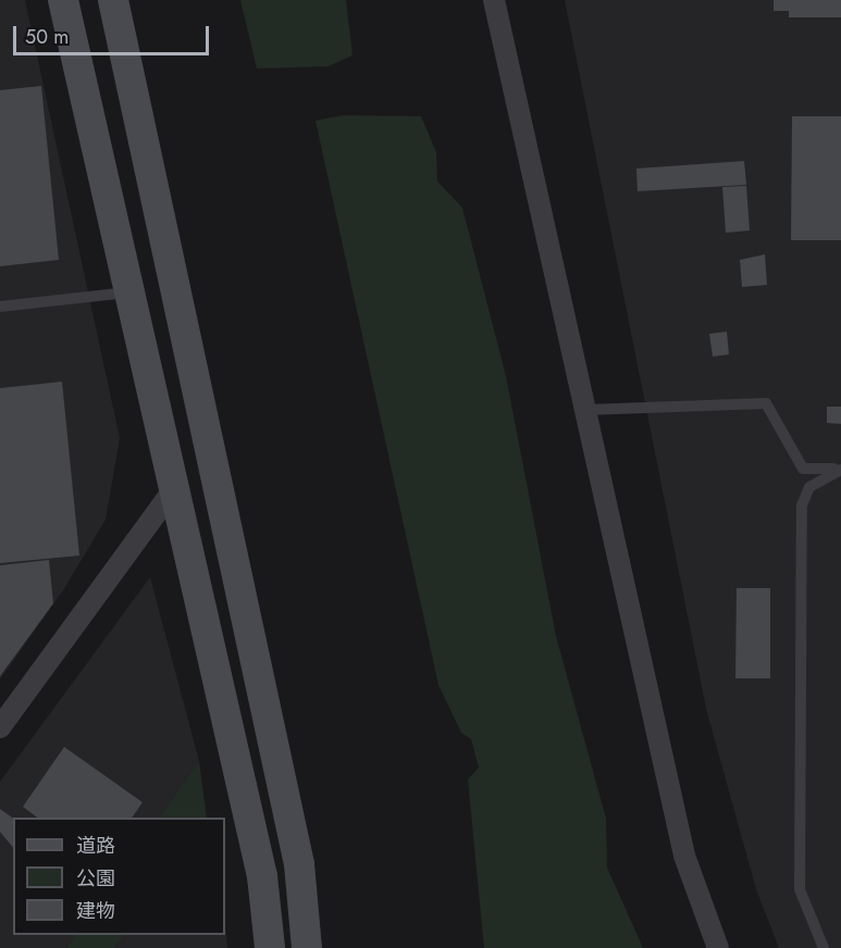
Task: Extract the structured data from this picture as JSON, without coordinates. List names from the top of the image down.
{
  "legend": ["道路", "公園", "建物"],
  "scale_bar": "50 m"
}
